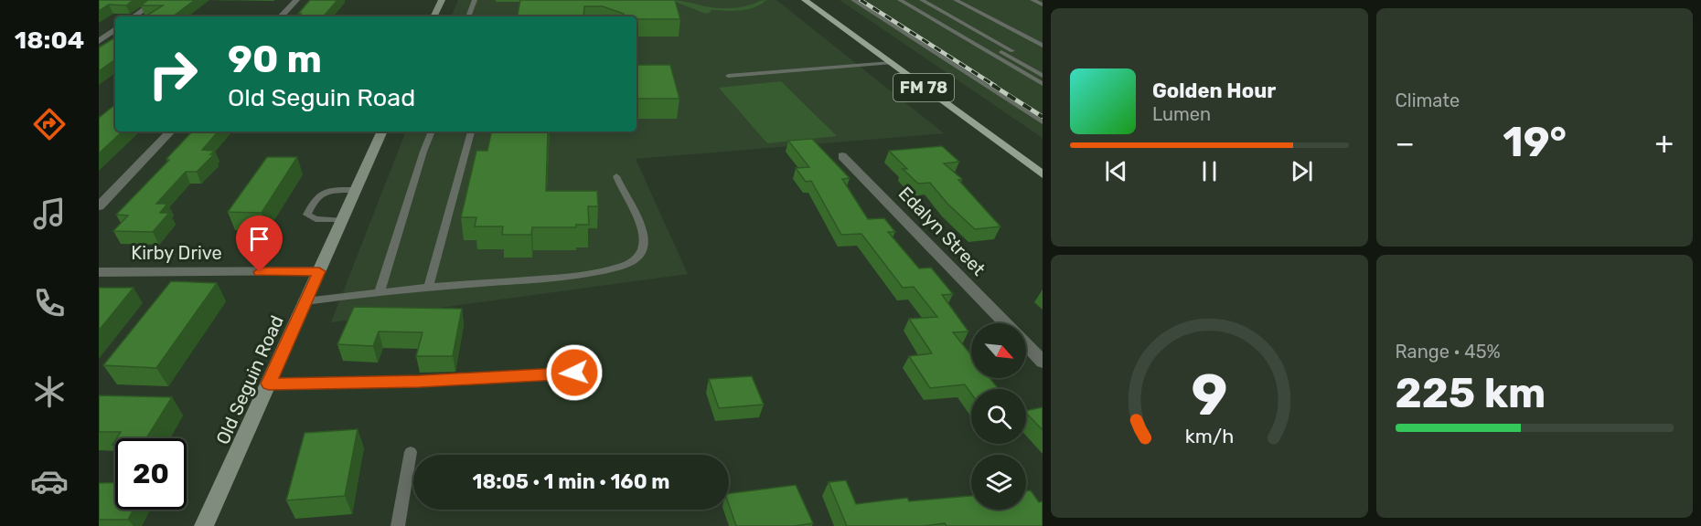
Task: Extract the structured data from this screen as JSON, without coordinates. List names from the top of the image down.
{
  "streets": {
    "main road": ["FM 78"],
    "street": ["Edalyn Street", "Kirby Drive", "Old Seguin Road"]
  },
  "crossings": [
    ["Kirby Drive", "Old Seguin Road"]
  ],
  "north": "bottom right",
  "page": {
    "tabs": "18:04",
    "tile": [
      "Climate",
      ["Range · 45%", "225 km"]
    ],
    "turn": ["90 m", "Old Seguin Road"],
    "song": ["Golden Hour", "Lumen"],
    "heat": ["−", "19°", "+"],
    "limit": "20",
    "trip": "18:05 · 1 min · 160 m",
    "gauge": ["9", "km/h"]
  }
}
